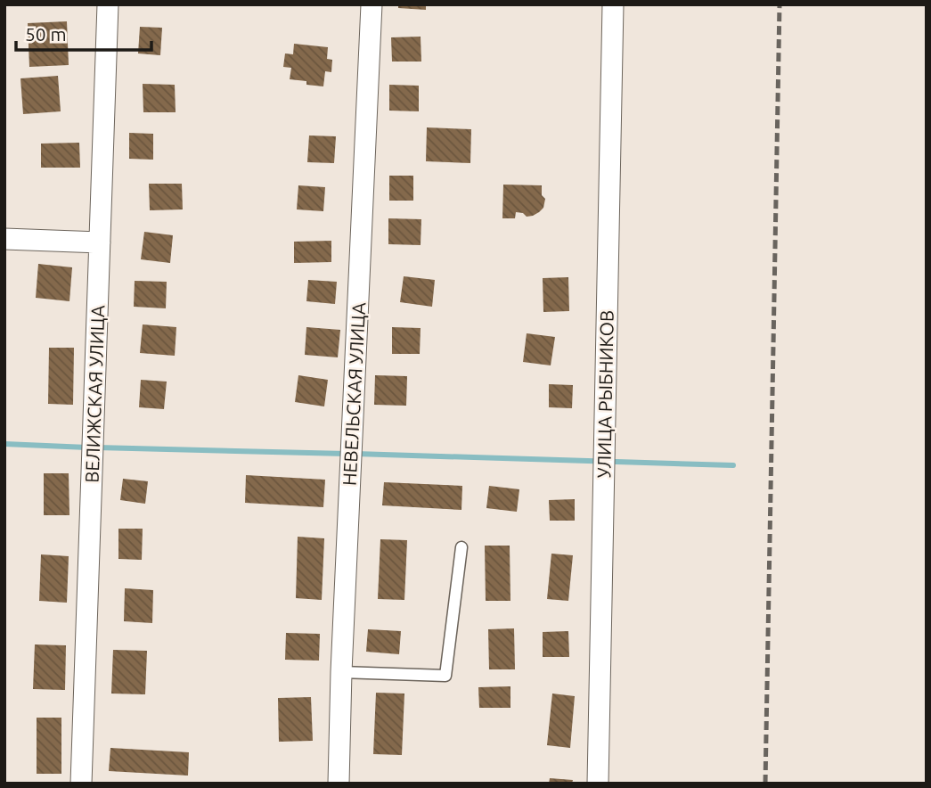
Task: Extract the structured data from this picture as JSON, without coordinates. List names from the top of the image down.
{
  "streets": {
    "street": ["ВЕЛИЖСКАЯ УЛИЦА", "НЕВЕЛЬСКАЯ УЛИЦА", "УЛИЦА РЫБНИКОВ"]
  },
  "scale_bar": "50 m"
}
